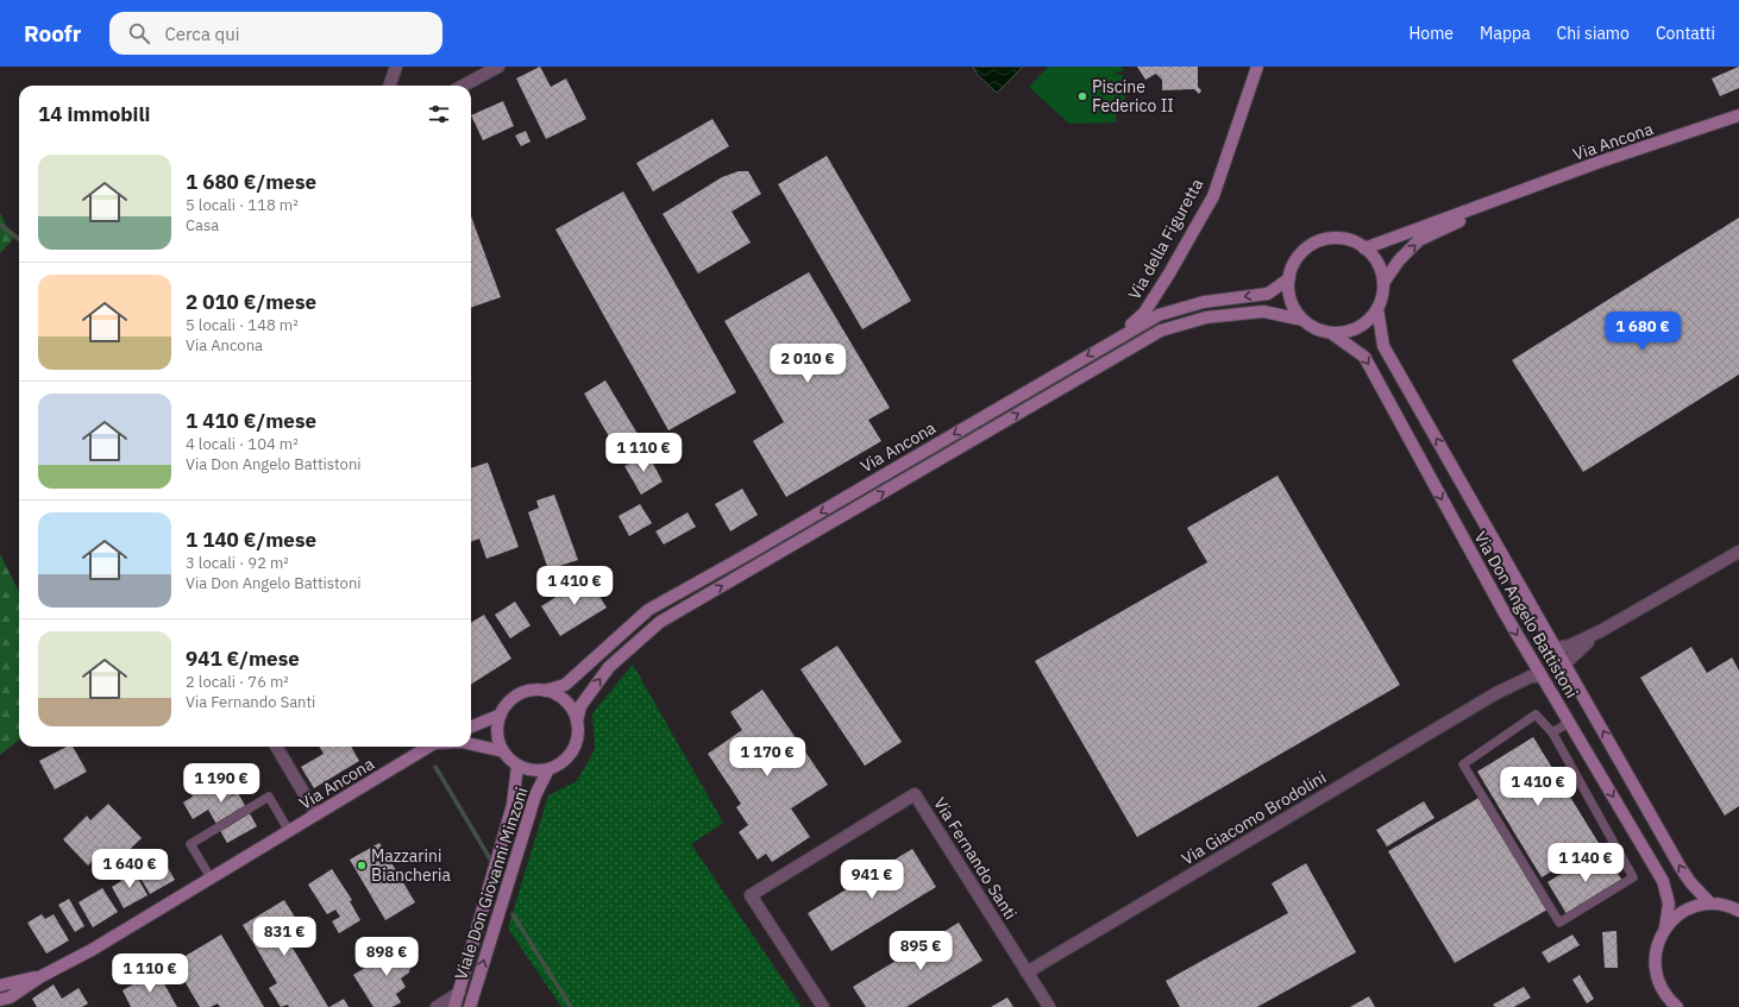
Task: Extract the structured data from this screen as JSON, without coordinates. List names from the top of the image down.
{
  "streets": {
    "main road": [
      "Via Ancona",
      "Via della Figuretta",
      "Via Don Angelo Battistoni",
      "Viale Don Giovanni Minzoni"
    ],
    "street": ["Via Giacomo Brodolini", "Via Fernando Santi"]
  },
  "crossings": [
    ["Via Ancona", "Via della Figuretta"],
    ["Via Ancona", "Via Don Angelo Battistoni"],
    ["Via Ancona", "Viale Don Giovanni Minzoni"],
    ["Via Don Angelo Battistoni", "Via Giacomo Brodolini"],
    ["Via Giacomo Brodolini", "Via Fernando Santi"]
  ],
  "places": ["Piscine Federico II", "Mazzarini Biancheria"],
  "page": {
    "header": "Roofr",
    "search": "Cerca qui",
    "nav": [
      "Home",
      "Mappa",
      "Chi siamo",
      "Contatti"
    ],
    "heading": "14 immobili",
    "list": [
      {
        "name": "1 680 €/mese",
        "note": "5 locali · 118 m² · Casa"
      },
      {
        "name": "2 010 €/mese",
        "note": "5 locali · 148 m² · Via Ancona"
      },
      {
        "name": "1 410 €/mese",
        "note": "4 locali · 104 m² · Via Don Angelo Battistoni"
      },
      {
        "name": "1 140 €/mese",
        "note": "3 locali · 92 m² · Via Don Angelo Battistoni"
      },
      {
        "name": "941 €/mese",
        "note": "2 locali · 76 m² · Via Fernando Santi"
      }
    ],
    "price": [
      "1 680 €",
      "2 010 €",
      "1 110 €",
      "1 410 €",
      "1 170 €",
      "1 190 €",
      "1 410 €",
      "1 140 €",
      "1 640 €",
      "941 €",
      "831 €",
      "895 €",
      "898 €",
      "1 110 €"
    ]
  }
}
